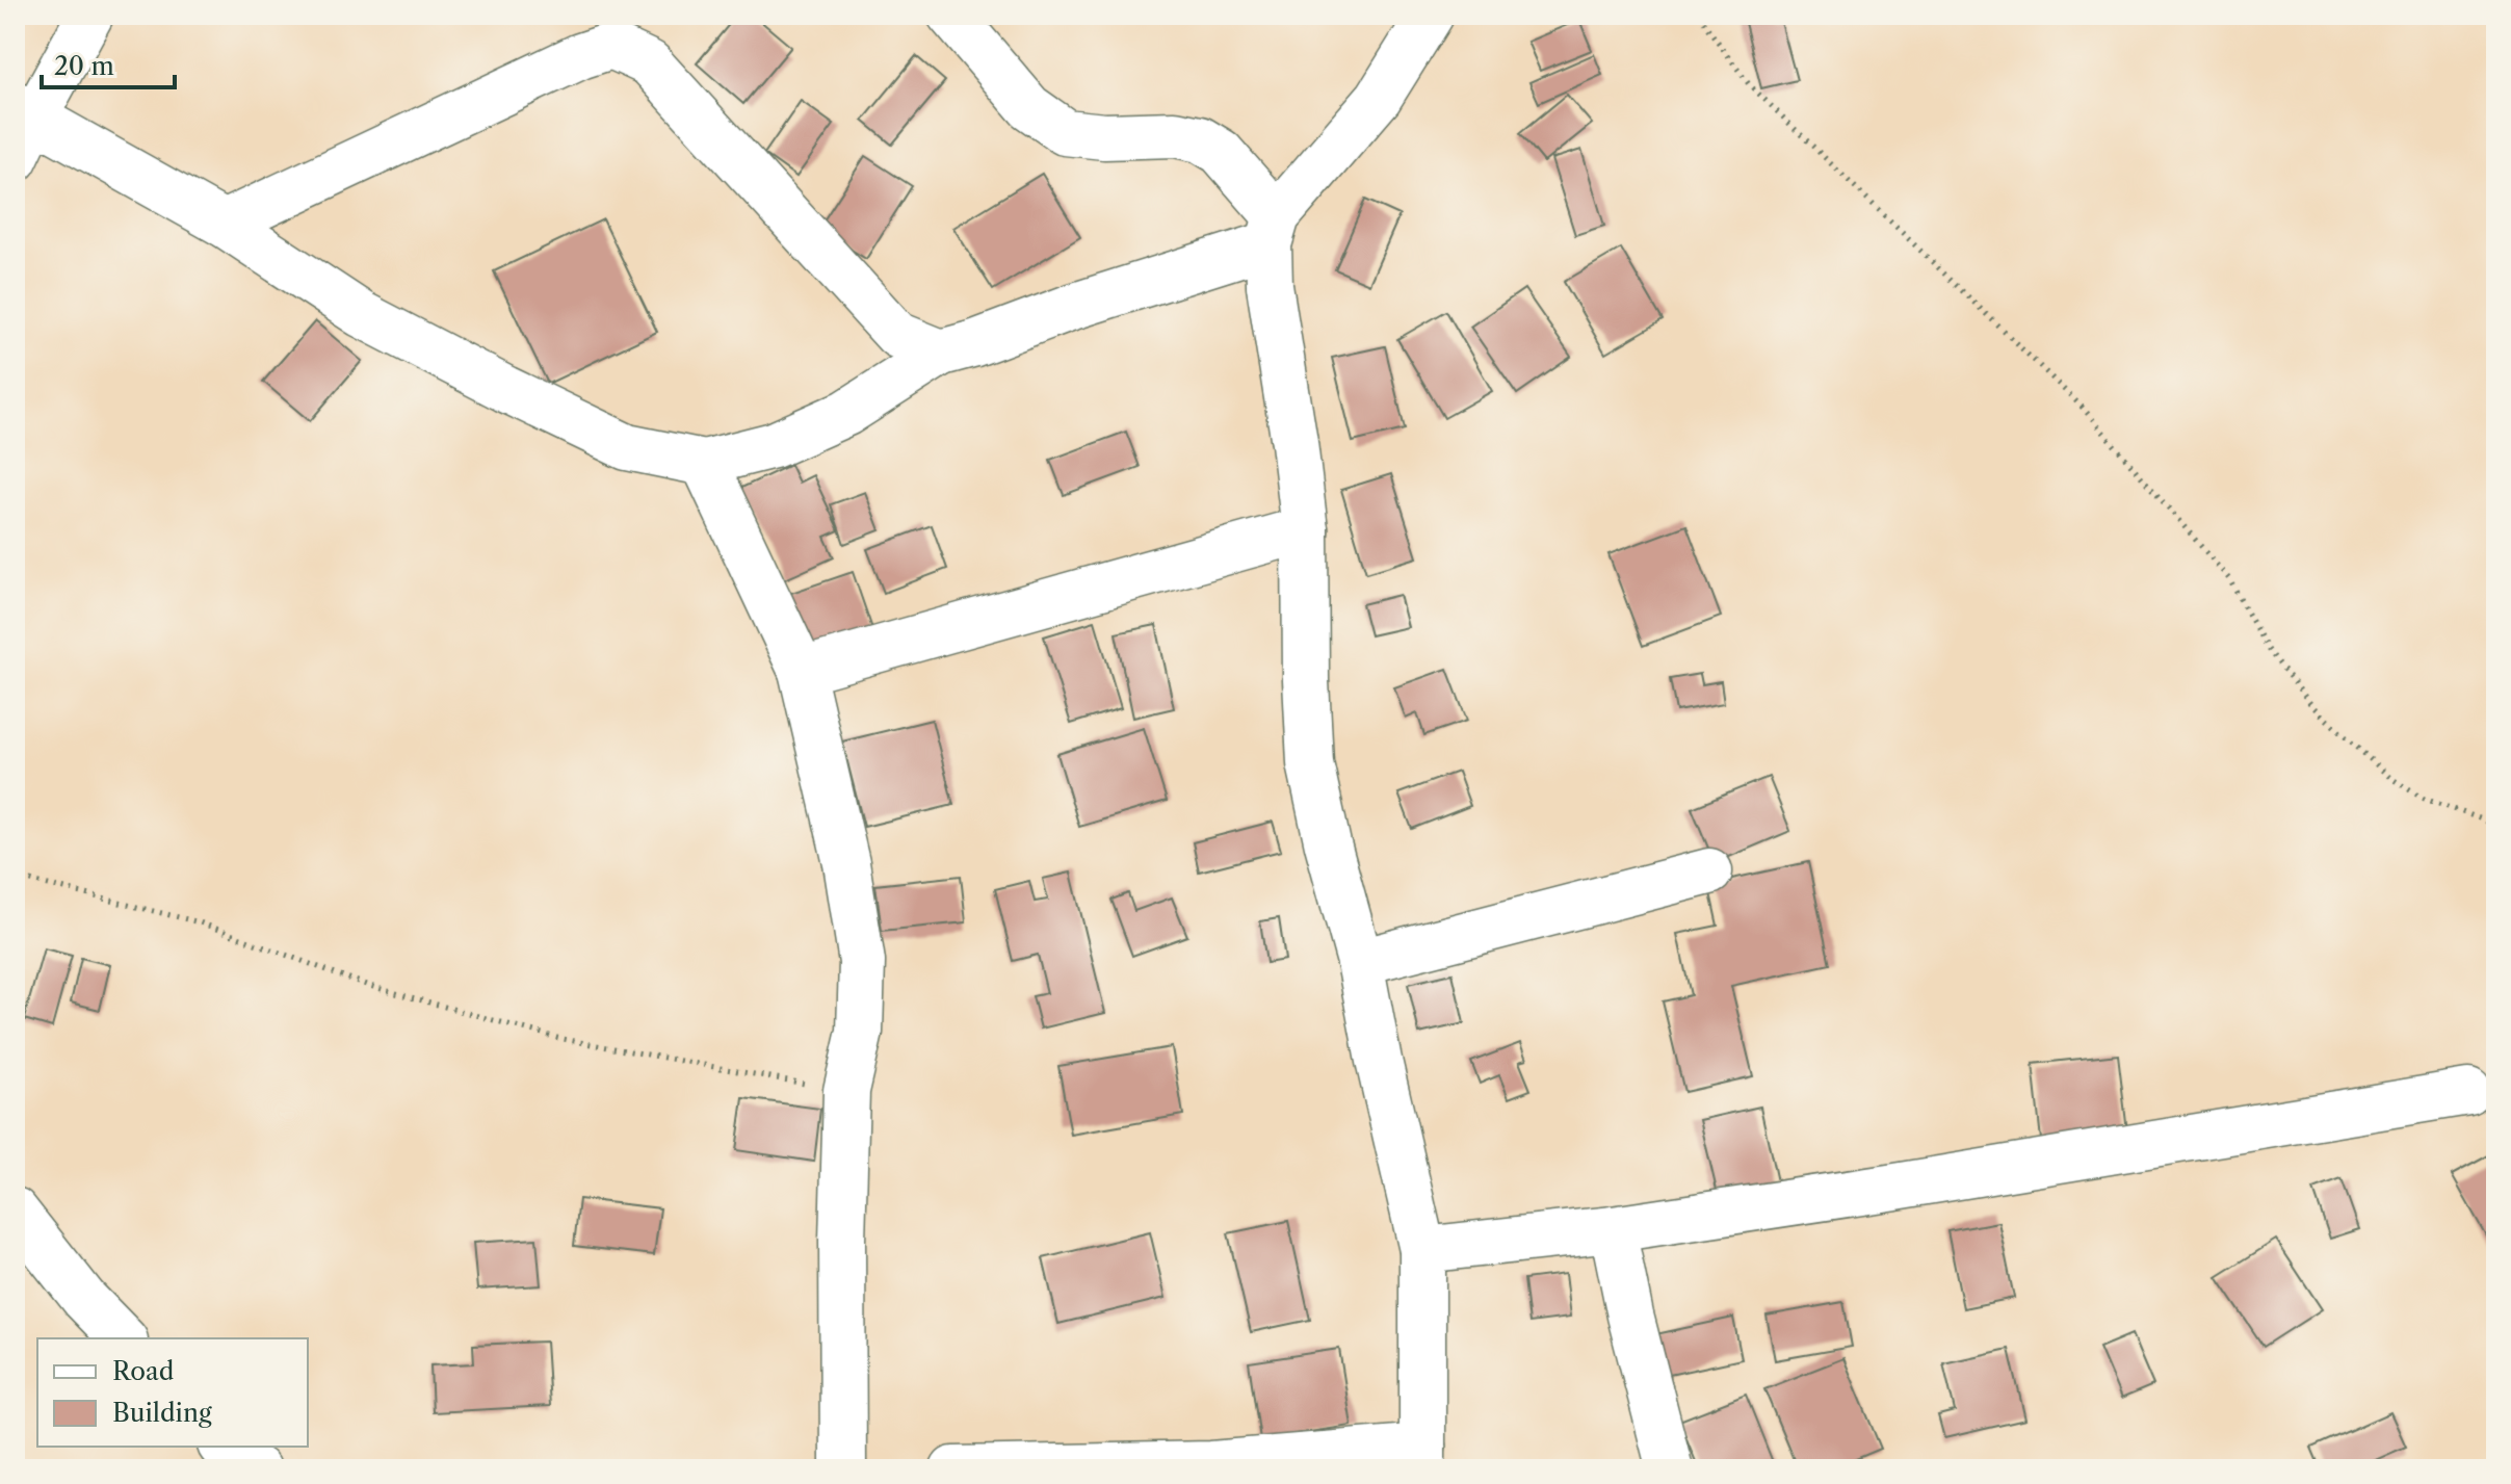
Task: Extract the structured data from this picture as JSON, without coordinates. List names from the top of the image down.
{
  "legend": ["Road", "Building"],
  "scale_bar": "20 m"
}
